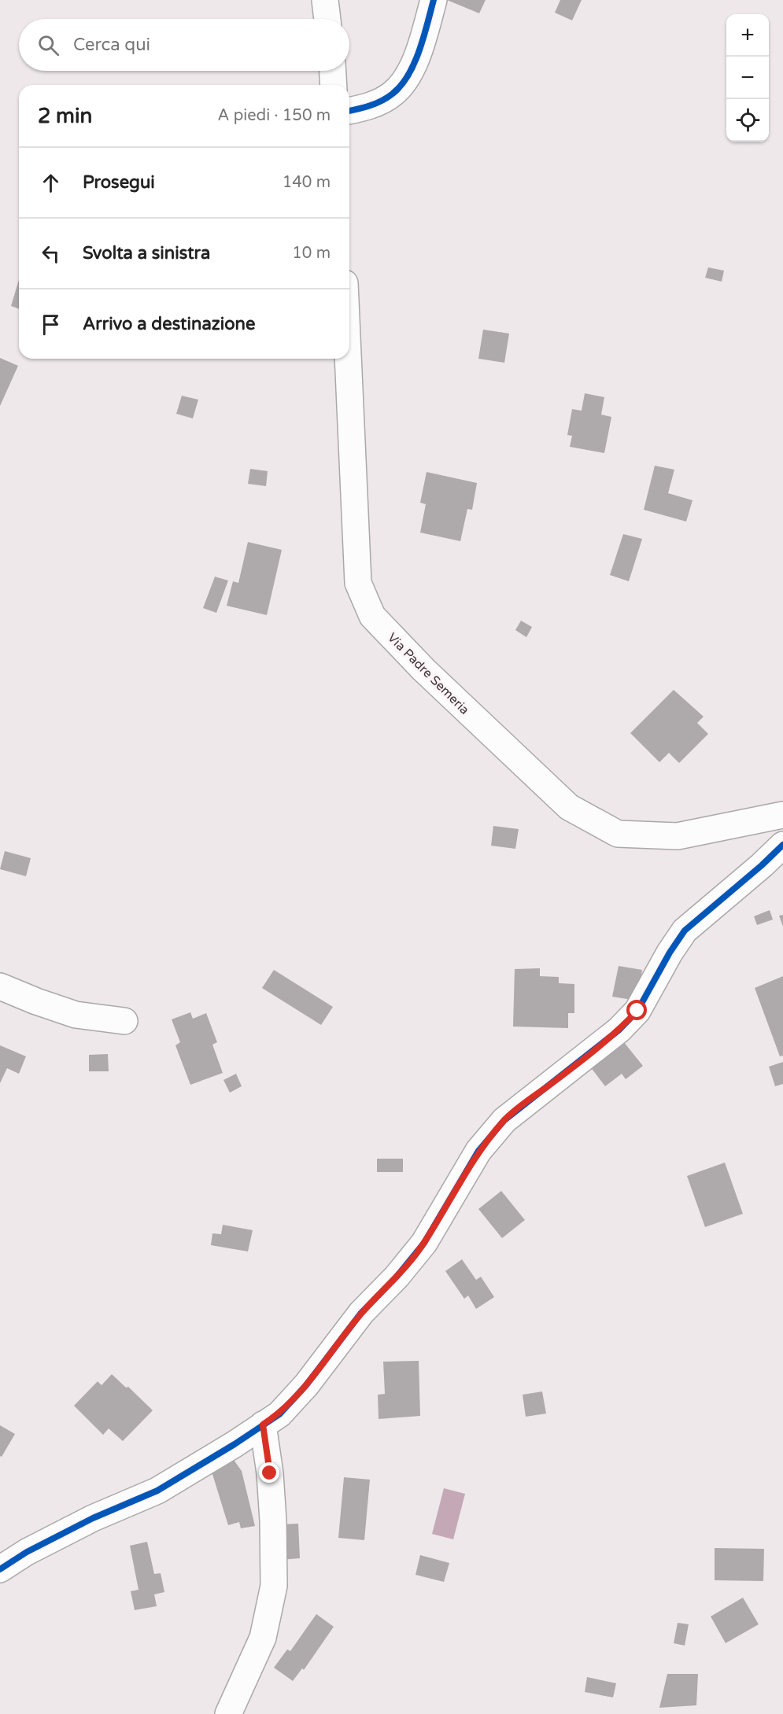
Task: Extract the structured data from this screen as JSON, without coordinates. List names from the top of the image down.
{
  "streets": {
    "street": ["Via Padre Semeria"]
  },
  "page": {
    "map_buttons": ["+", "−"],
    "search": "Cerca qui",
    "heading": ["2 min", "A piedi · 150 m"],
    "list": [
      ["Prosegui", "140 m"],
      ["Svolta a sinistra", "10 m"],
      "Arrivo a destinazione"
    ]
  }
}
